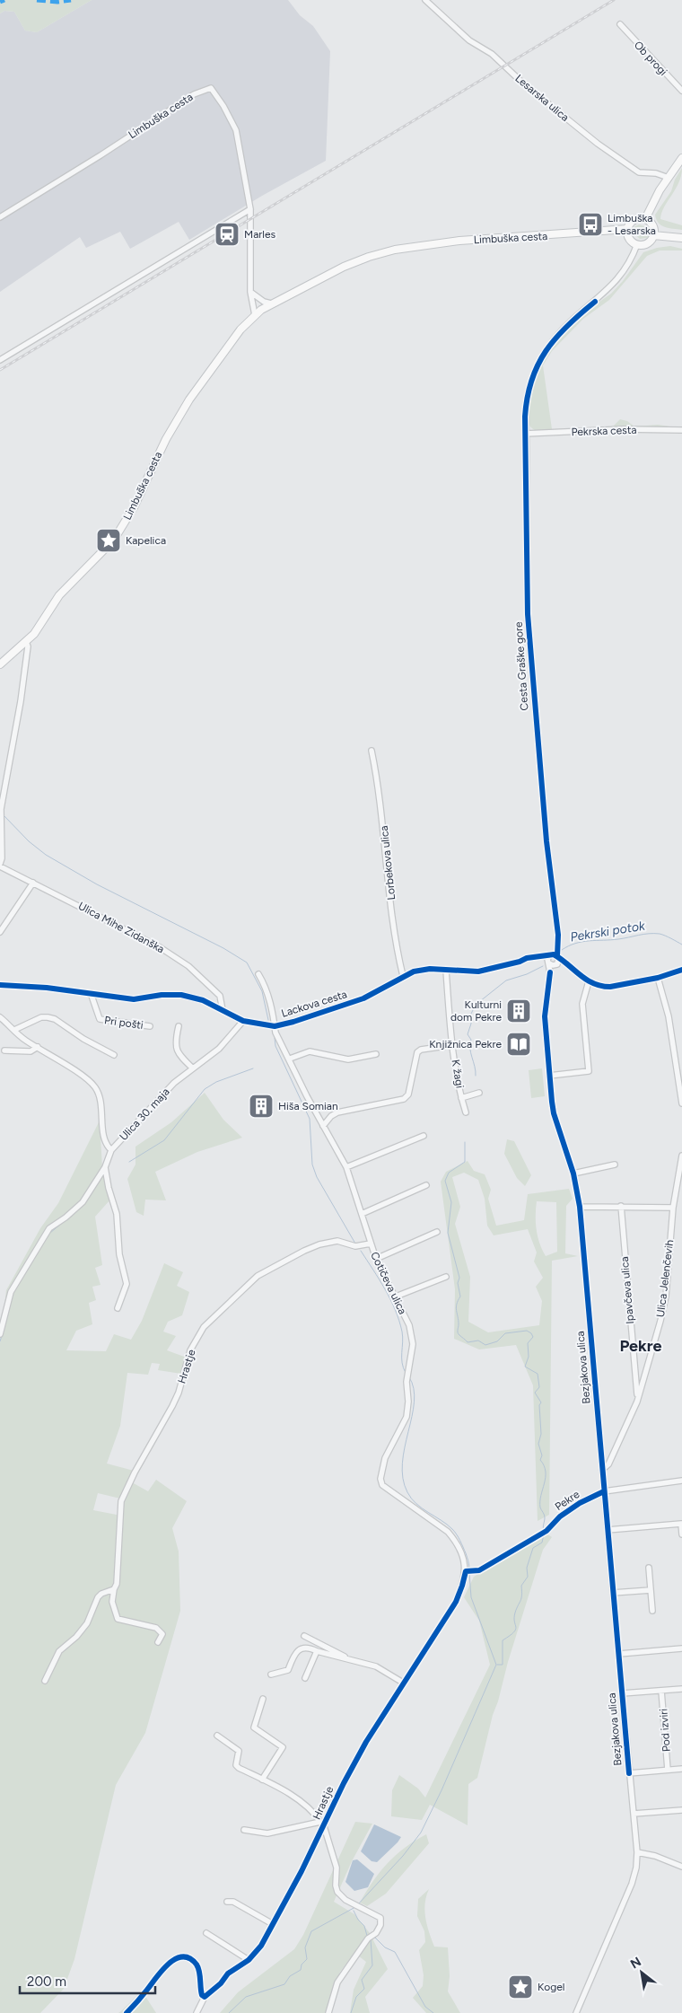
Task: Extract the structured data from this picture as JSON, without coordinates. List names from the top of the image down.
{
  "streets": {
    "main road": ["Limbuška cesta"],
    "street": [
      "Ob progi",
      "Lesarska ulica",
      "Pekrska cesta",
      "Cesta Graške gore",
      "Lorbekova ulica",
      "Ulica Mihe Zidanška",
      "Lackova cesta",
      "Pri pošti",
      "K žagi",
      "Ulica 30. maja",
      "Ulica Jelenčevih",
      "Cotičeva ulica",
      "Ipavčeva ulica",
      "Hrastje",
      "Bezjakova ulica",
      "Pekre",
      "Pod izviri"
    ]
  },
  "crossings": [
    ["Limbuška cesta", "Cesta Graške gore"],
    ["Limbuška cesta", "Ulica Mihe Zidanška"],
    ["Pekrska cesta", "Cesta Graške gore"],
    ["Cesta Graške gore", "Lackova cesta"],
    ["Cesta Graške gore", "Bezjakova ulica"],
    ["Lorbekova ulica", "Lackova cesta"],
    ["Ulica Mihe Zidanška", "Lackova cesta"],
    ["Lackova cesta", "Pri pošti"],
    ["Lackova cesta", "K žagi"],
    ["Lackova cesta", "Ulica 30. maja"],
    ["Lackova cesta", "Cotičeva ulica"],
    ["Lackova cesta", "Bezjakova ulica"],
    ["Ulica Jelenčevih", "Ipavčeva ulica"],
    ["Ulica Jelenčevih", "Bezjakova ulica"],
    ["Cotičeva ulica", "Hrastje"],
    ["Cotičeva ulica", "Pekre"],
    ["Hrastje", "Pekre"],
    ["Bezjakova ulica", "Pekre"]
  ],
  "districts": ["Pekre"],
  "water": ["Pekrski potok"],
  "places": {
    "bus stop": ["Limbuška - Lesarska"],
    "station": ["Marles"],
    "place": ["Kapelica", "Kogel"],
    "building": ["Kulturni dom Pekre", "Hiša Somian"],
    "library": ["Knjižnica Pekre"]
  },
  "scale_bar": "200 m",
  "north": "top left"
}
